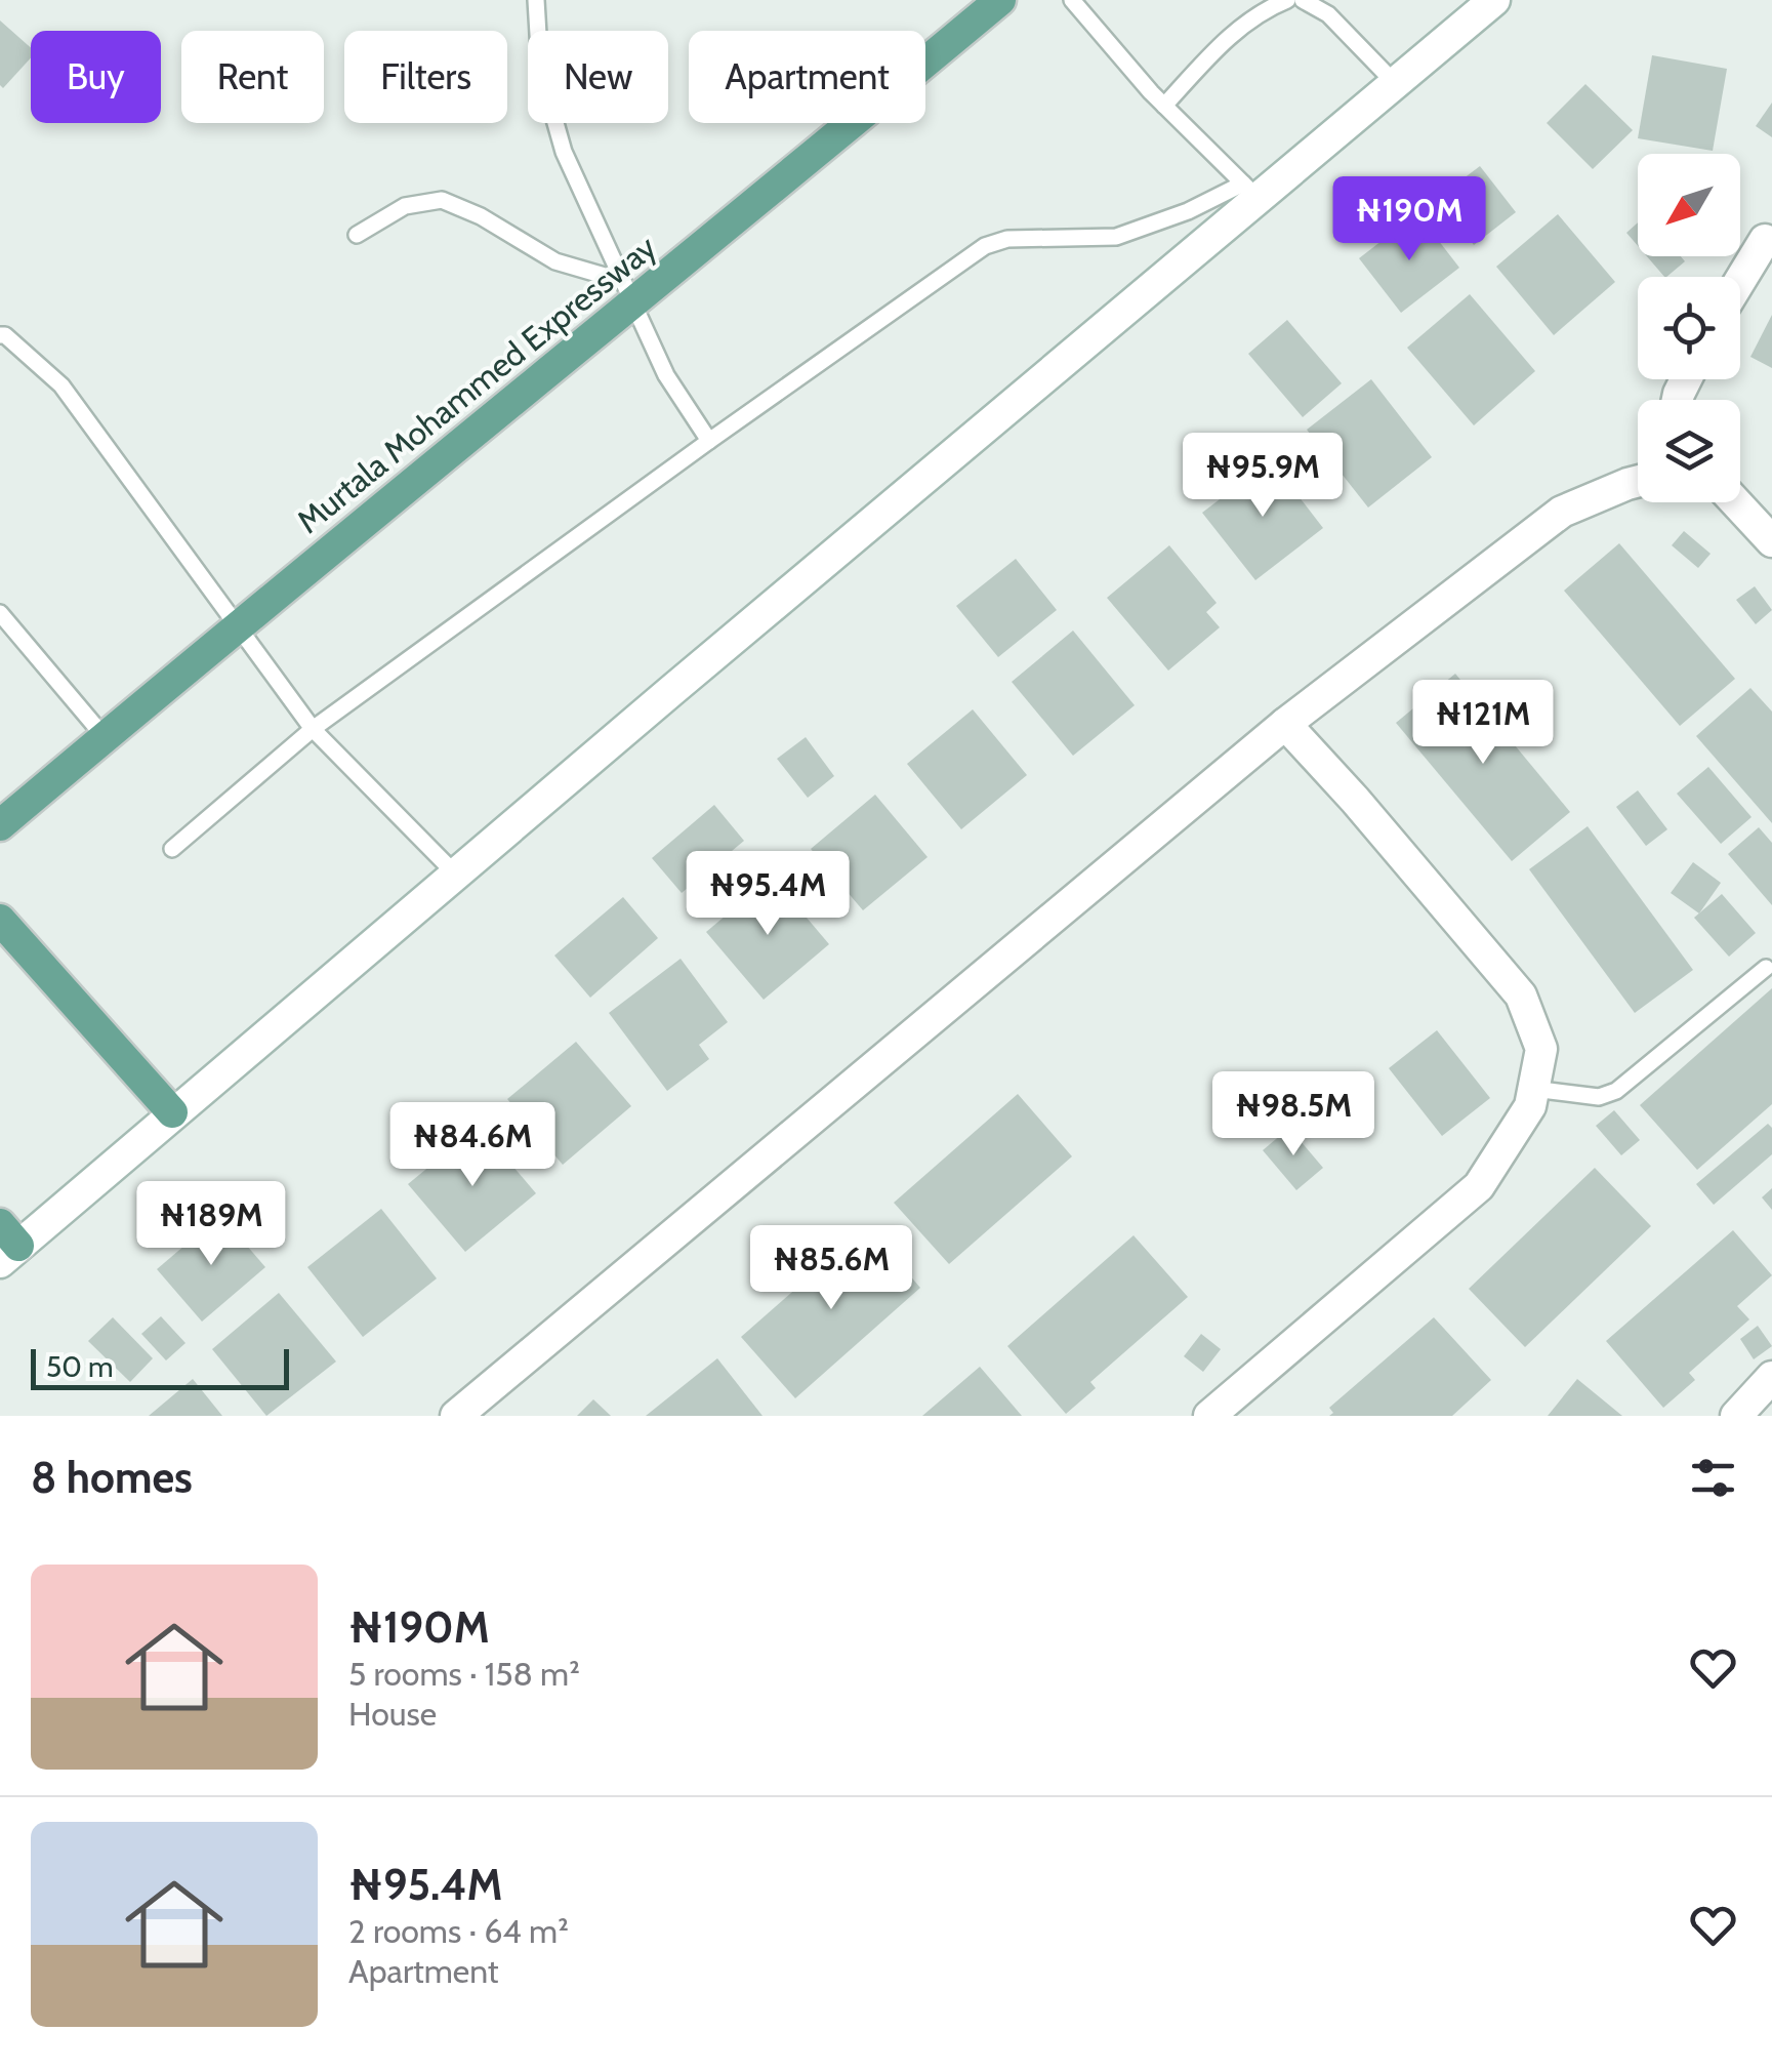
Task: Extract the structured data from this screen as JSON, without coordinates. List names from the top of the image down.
{
  "streets": {
    "main road": ["Murtala Mohammed Expressway"]
  },
  "scale_bar": "50 m",
  "north": "bottom left",
  "page": {
    "chip": [
      "Buy",
      "Rent",
      "Filters",
      "New",
      "Apartment"
    ],
    "price": [
      "₦190M",
      "₦95.9M",
      "₦121M",
      "₦95.4M",
      "₦98.5M",
      "₦84.6M",
      "₦189M",
      "₦85.6M"
    ],
    "scale": "50 m",
    "heading": "8 homes",
    "list": [
      {
        "name": "₦190M",
        "note": "5 rooms · 158 m² · House"
      },
      {
        "name": "₦95.4M",
        "note": "2 rooms · 64 m² · Apartment"
      }
    ]
  }
}
